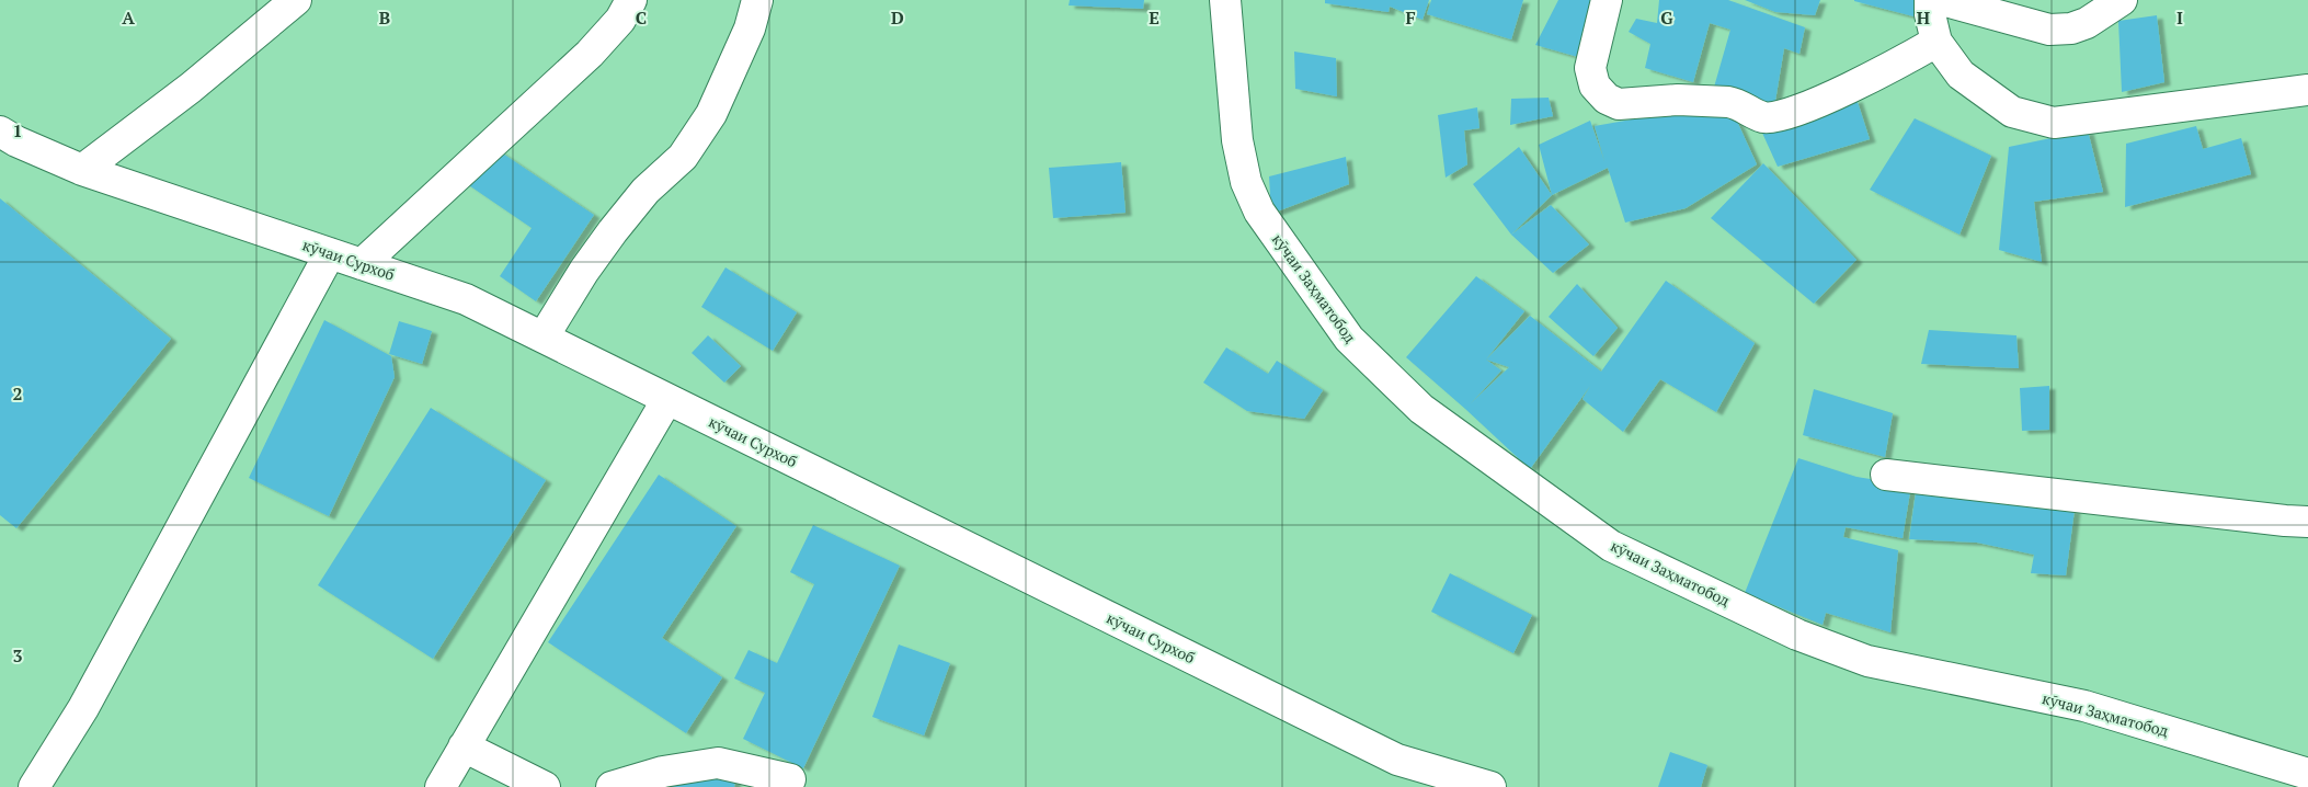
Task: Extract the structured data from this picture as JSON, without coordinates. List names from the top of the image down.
{
  "streets": {
    "street": ["кӯчаи Сурхоб", "кӯчаи Заҳматобод"]
  },
  "grid": {
    "columns": [
      "A",
      "B",
      "C",
      "D",
      "E",
      "F",
      "G",
      "H",
      "I"
    ],
    "rows": ["1", "2", "3"]
  }
}
